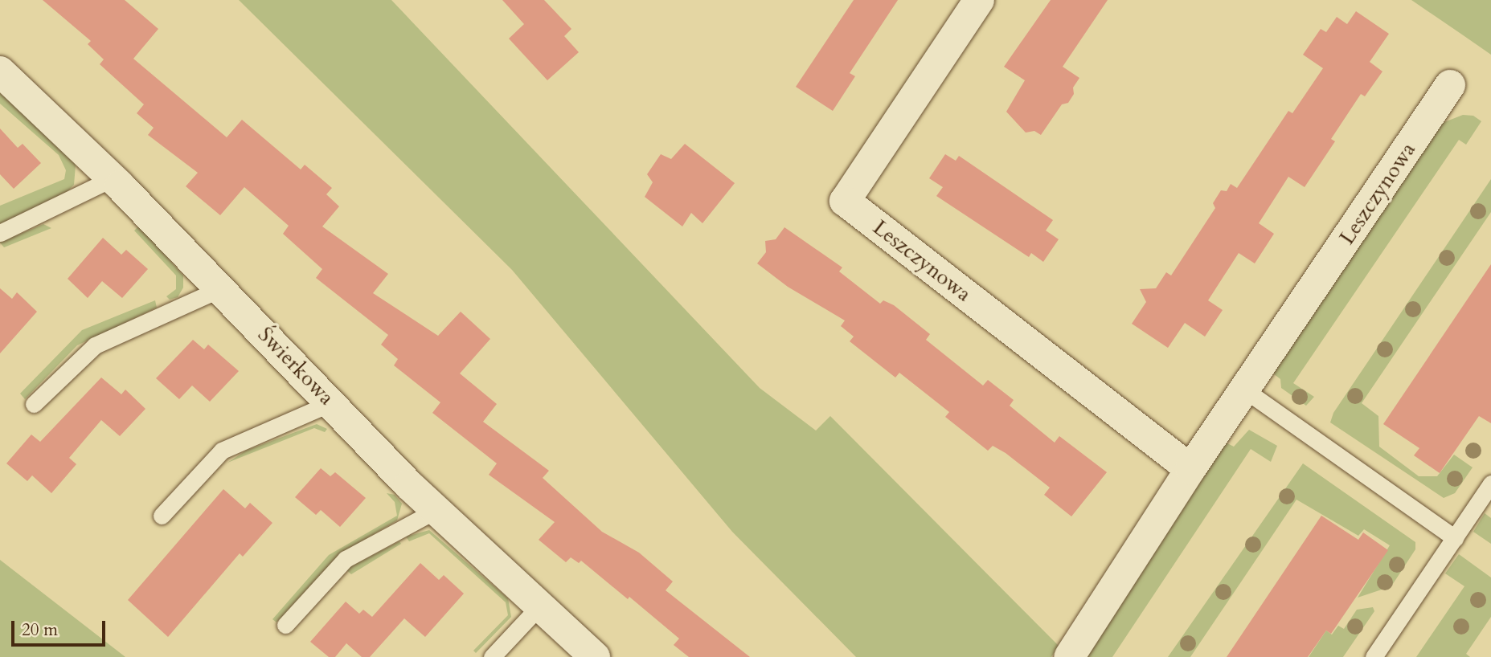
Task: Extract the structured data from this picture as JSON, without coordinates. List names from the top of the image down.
{
  "streets": {
    "street": ["Leszczynowa", "Świerkowa"]
  },
  "scale_bar": "20 m"
}
